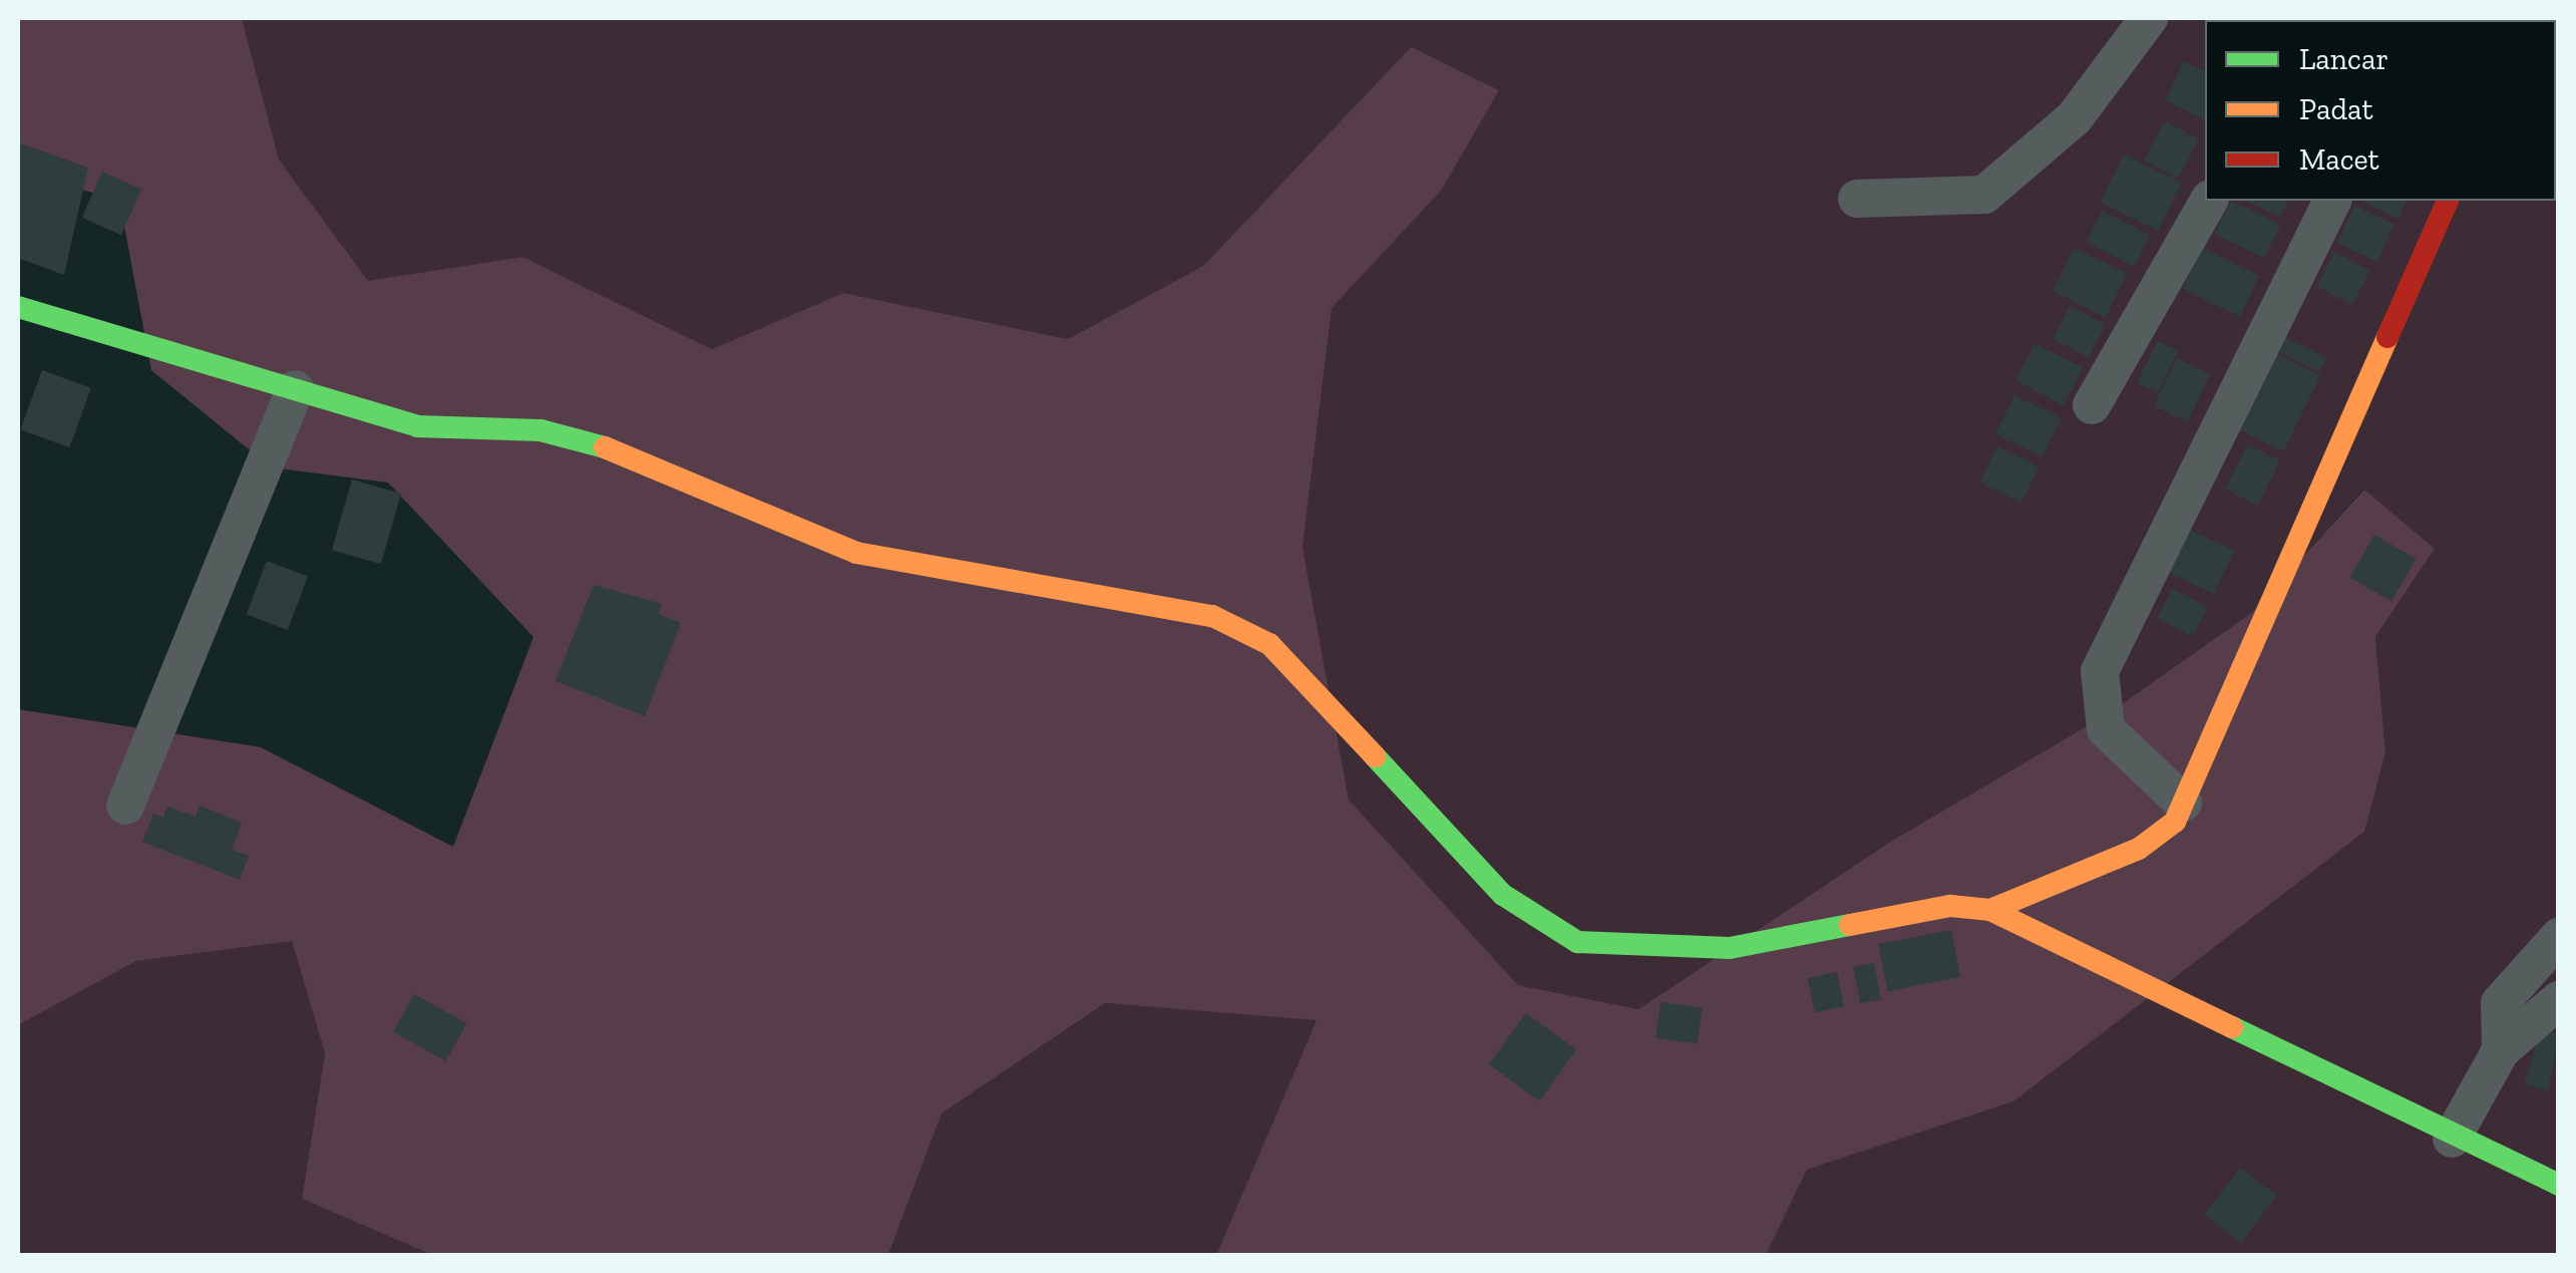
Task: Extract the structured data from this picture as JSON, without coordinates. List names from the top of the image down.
{
  "legend": ["Lancar", "Padat", "Macet"]
}
